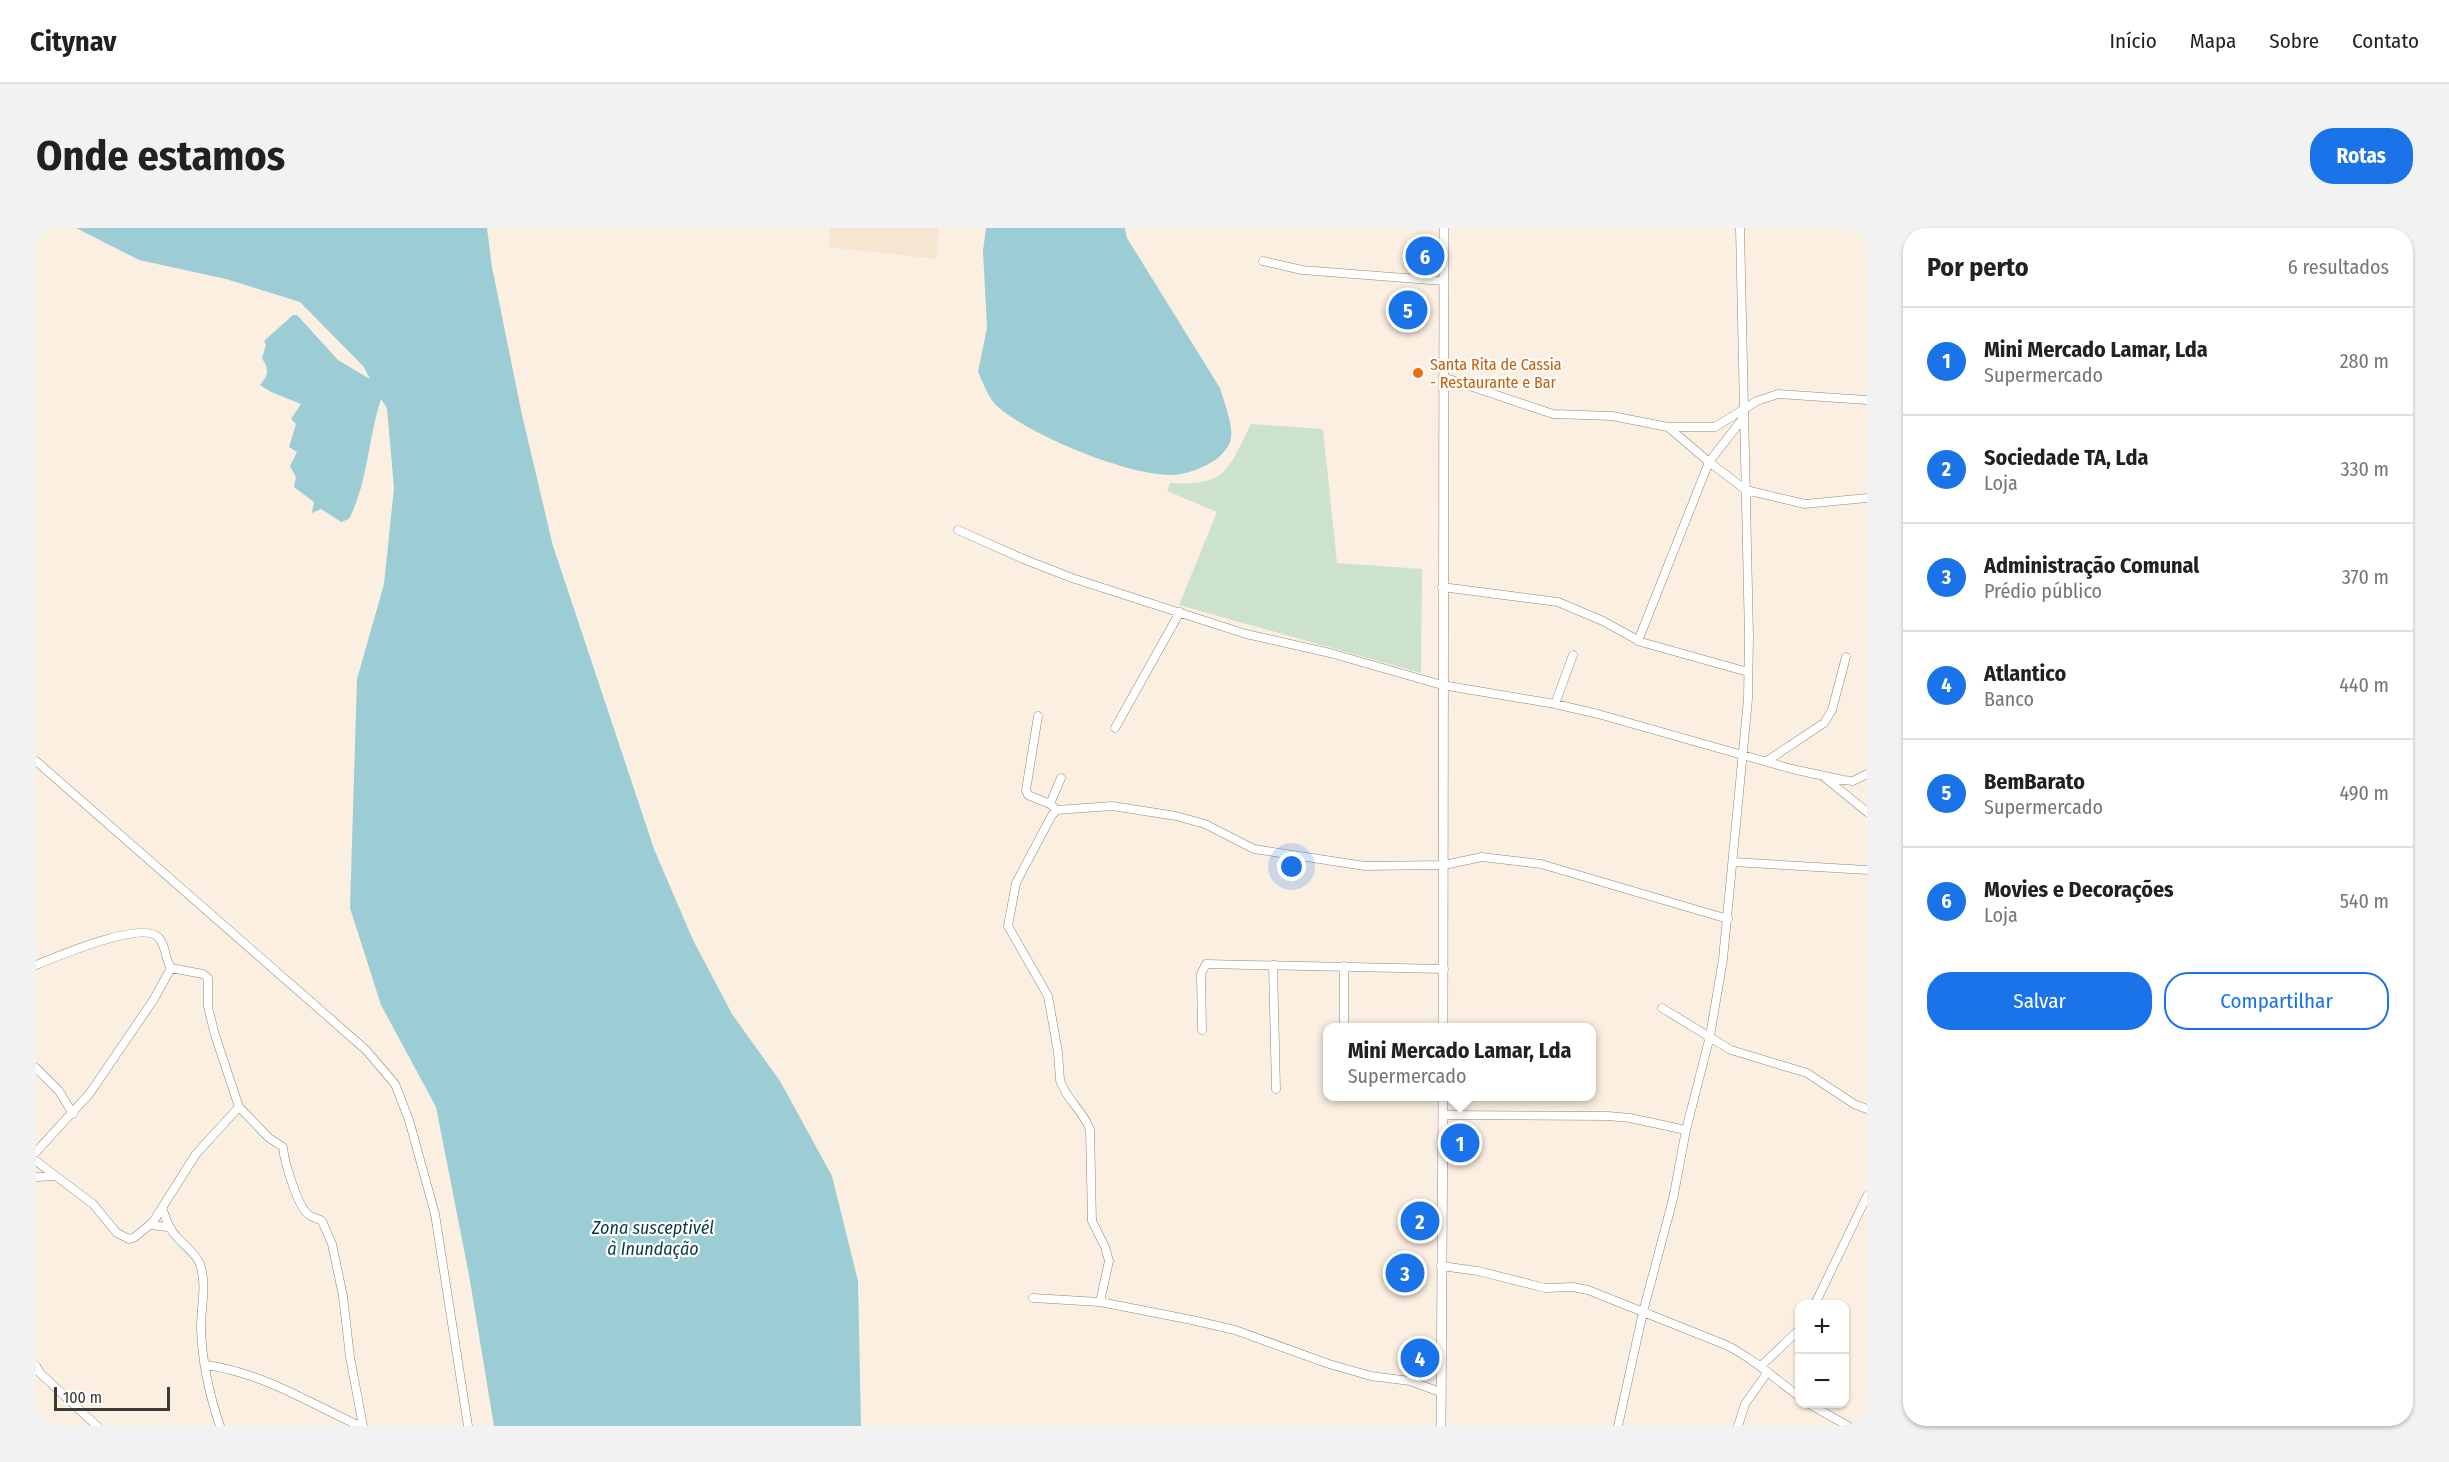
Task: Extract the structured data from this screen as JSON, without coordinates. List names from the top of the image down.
{
  "water": ["Zona susceptivél à Inundação"],
  "places": ["Santa Rita de Cassia - Restaurante e Bar"],
  "scale_bar": "100 m",
  "page": {
    "header": "Citynav",
    "nav": [
      "Início",
      "Mapa",
      "Sobre",
      "Contato"
    ],
    "buttons": [
      "Rotas",
      ["Salvar", "Compartilhar"]
    ],
    "title": "Onde estamos",
    "heading": ["Por perto", "6 resultados"],
    "pins": [
      "6",
      "5",
      "1",
      "2",
      "3",
      "4"
    ],
    "list": [
      {
        "mark": "1",
        "name": "Mini Mercado Lamar, Lda",
        "note": "Supermercado",
        "value": "280 m"
      },
      {
        "mark": "2",
        "name": "Sociedade TA, Lda",
        "note": "Loja",
        "value": "330 m"
      },
      {
        "mark": "3",
        "name": "Administração Comunal",
        "note": "Prédio público",
        "value": "370 m"
      },
      {
        "mark": "4",
        "name": "Atlantico",
        "note": "Banco",
        "value": "440 m"
      },
      {
        "mark": "5",
        "name": "BemBarato",
        "note": "Supermercado",
        "value": "490 m"
      },
      {
        "mark": "6",
        "name": "Movies e Decorações",
        "note": "Loja",
        "value": "540 m"
      }
    ],
    "popup": ["Mini Mercado Lamar, Lda", "Supermercado"],
    "map_buttons": ["+", "−"],
    "scale": "100 m"
  }
}
